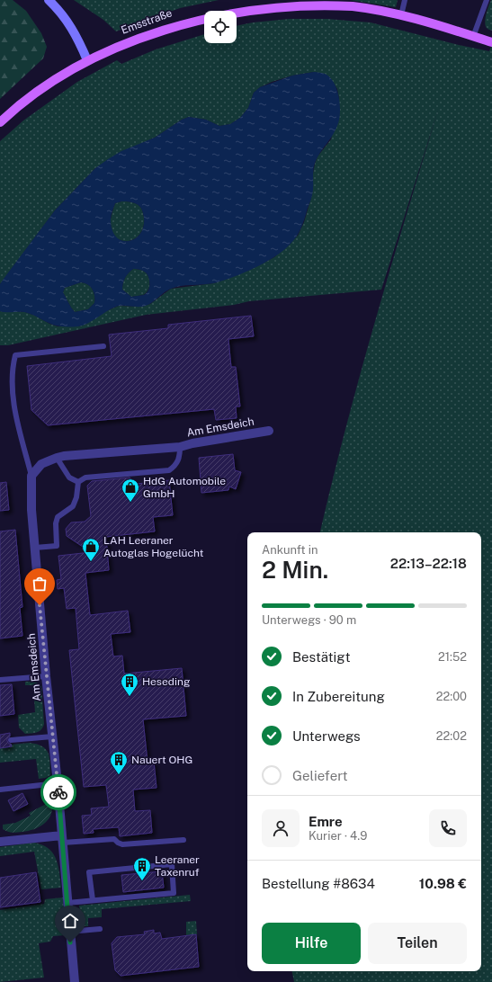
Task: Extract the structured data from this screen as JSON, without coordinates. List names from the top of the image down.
{
  "streets": {
    "main road": ["Emsstraße"],
    "street": ["Am Emsdeich"]
  },
  "places": {
    "shop": ["HdG Automobile GmbH", "LAH Leeraner Autoglas Hogelücht"],
    "building": ["Heseding", "Nauert OHG", "Leeraner Taxenruf"]
  },
  "page": {
    "heading": ["2 Min.", "Ankunft in", "22:13–22:18"],
    "panel": [
      "Emre",
      "Kurier · 4.9",
      "Bestellung #8634",
      "10.98 €"
    ],
    "bar": "Unterwegs · 90 m",
    "list": [
      ["Bestätigt", "21:52"],
      ["In Zubereitung", "22:00"],
      ["Unterwegs", "22:02"],
      "Geliefert"
    ],
    "buttons": ["Hilfe", "Teilen"]
  }
}
